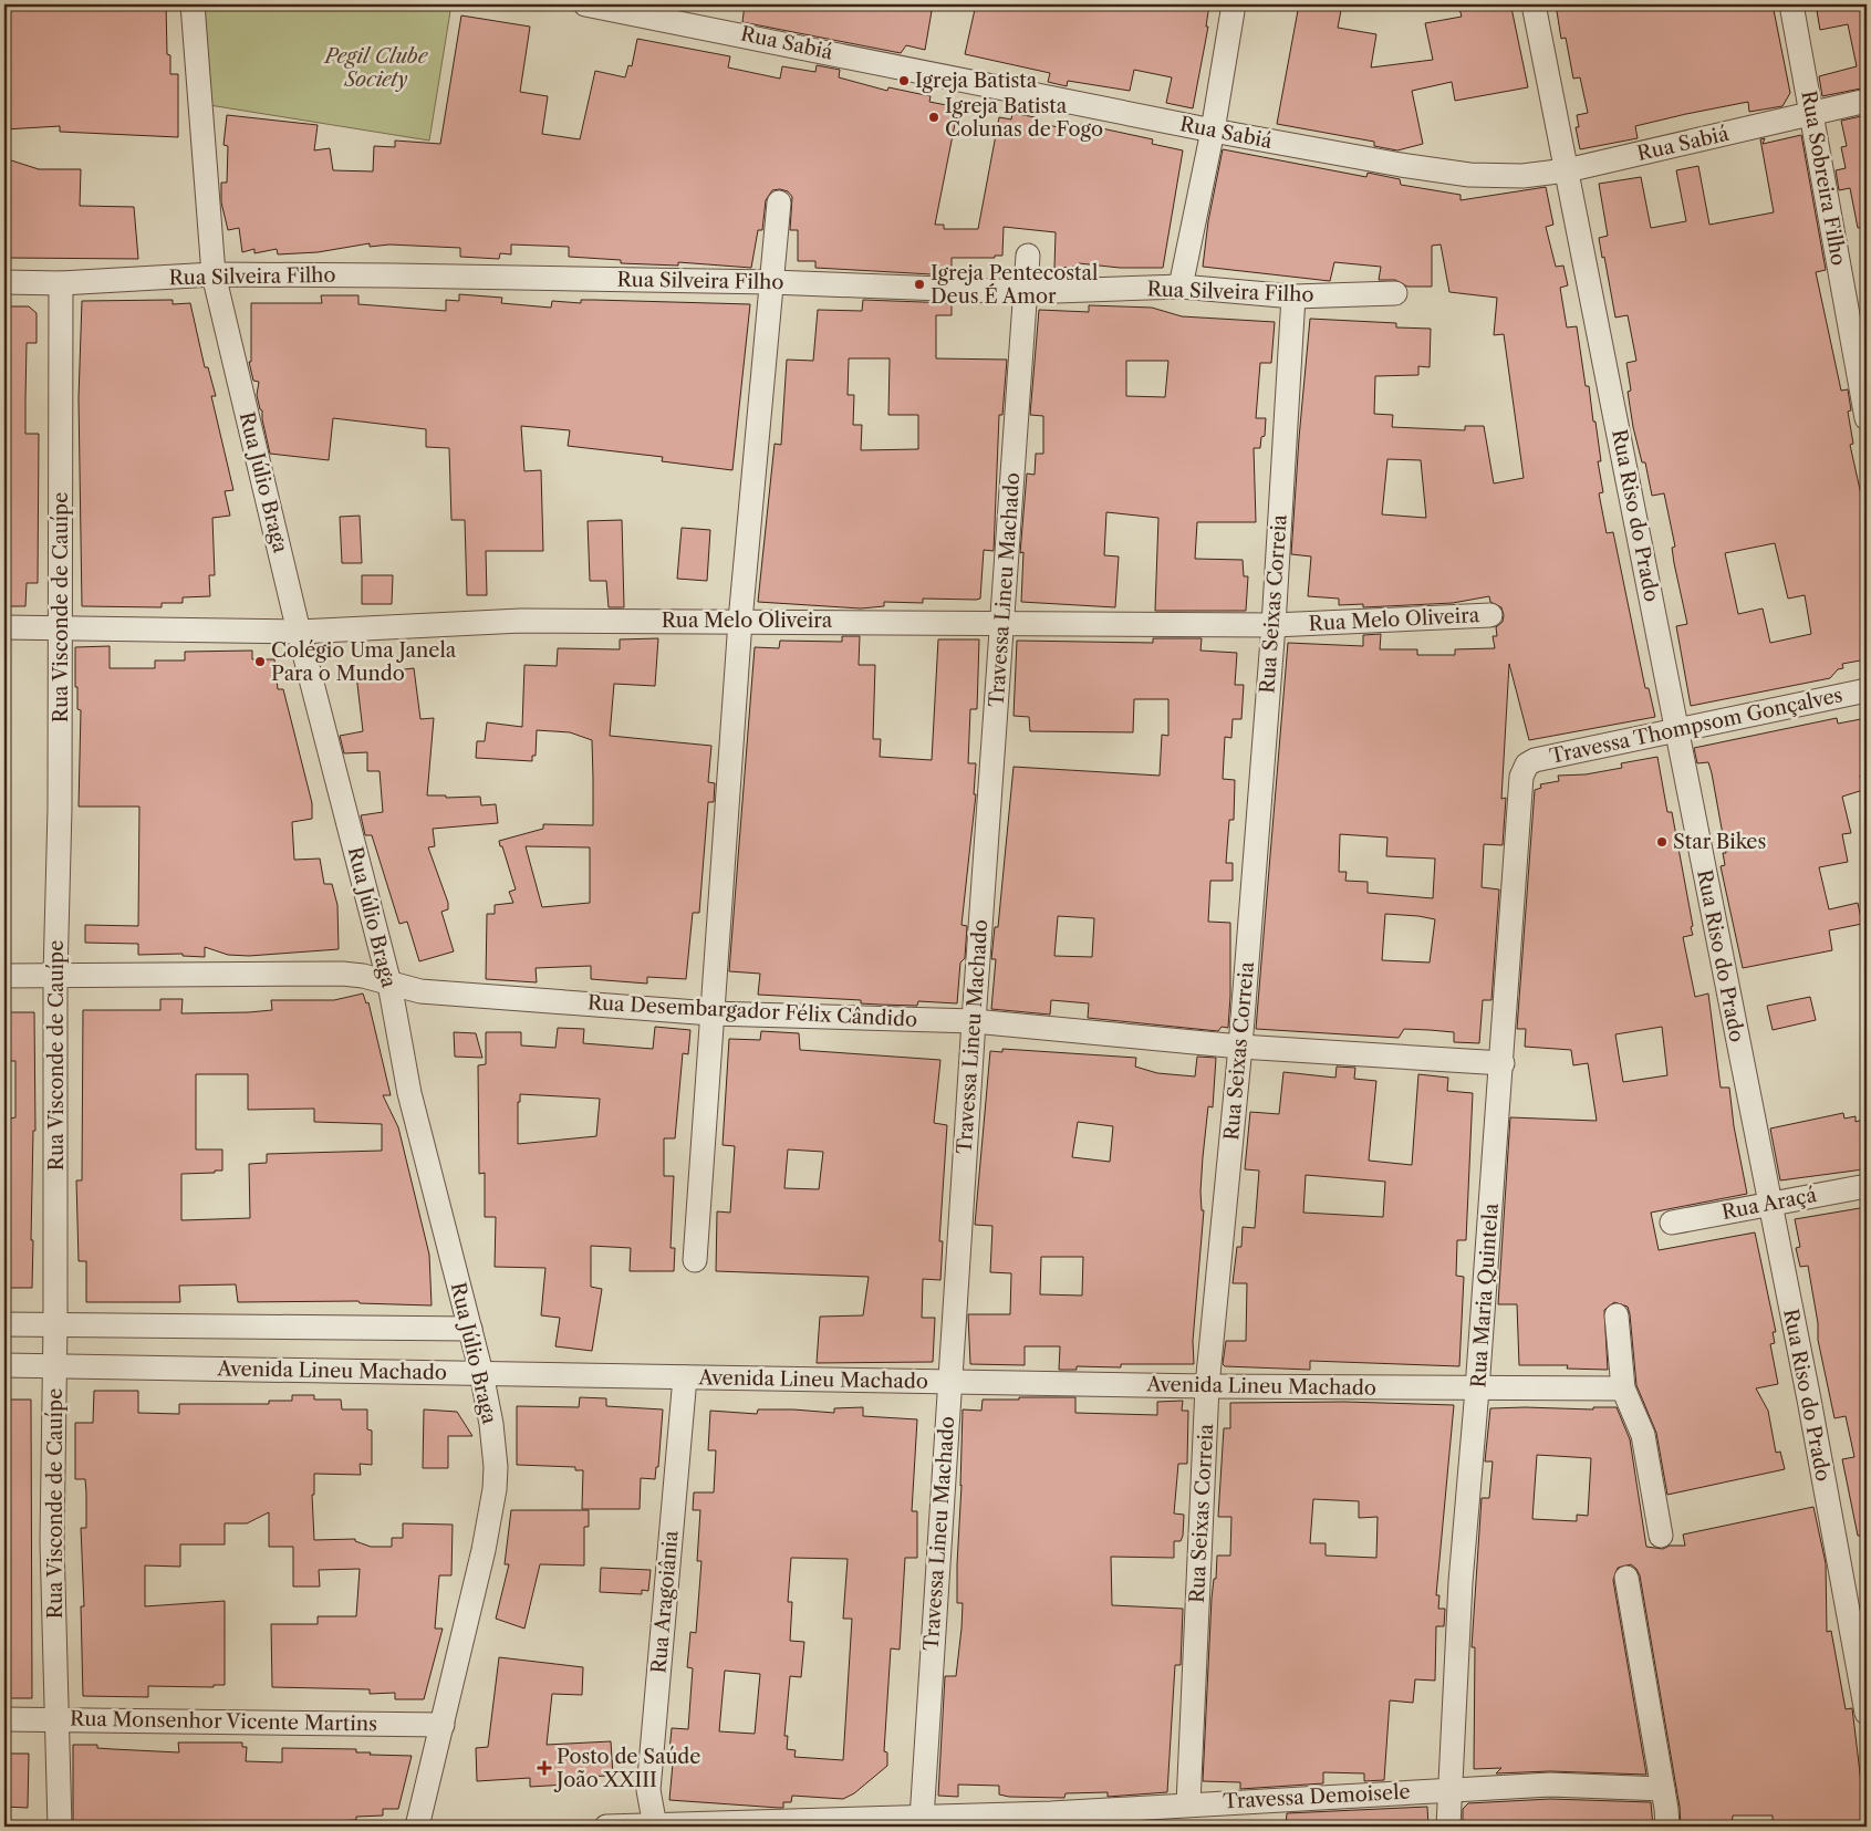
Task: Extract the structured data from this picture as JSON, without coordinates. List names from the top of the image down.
{
  "streets": {
    "street": [
      "Rua Sabiá",
      "Rua Sobreira Filho",
      "Rua Silveira Filho",
      "Rua Júlio Braga",
      "Rua Riso do Prado",
      "Travessa Lineu Machado",
      "Rua Seixas Correia",
      "Rua Visconde de Cauípe",
      "Rua Melo Oliveira",
      "Travessa Thompsom Gonçalves",
      "Rua Desembargador Félix Cândido",
      "Rua Araçá",
      "Rua Maria Quintela",
      "Avenida Lineu Machado",
      "Rua Aragoiânia",
      "Rua Monsenhor Vicente Martins",
      "Travessa Demoisele"
    ]
  },
  "crossings": [
    ["Rua Sabiá", "Rua Sobreira Filho"],
    ["Rua Sabiá", "Rua Riso do Prado"],
    ["Rua Silveira Filho", "Rua Júlio Braga"],
    ["Rua Silveira Filho", "Travessa Lineu Machado"],
    ["Rua Silveira Filho", "Rua Seixas Correia"],
    ["Rua Silveira Filho", "Rua Visconde de Cauípe"],
    ["Rua Júlio Braga", "Rua Melo Oliveira"],
    ["Rua Júlio Braga", "Rua Desembargador Félix Cândido"],
    ["Rua Júlio Braga", "Avenida Lineu Machado"],
    ["Rua Júlio Braga", "Rua Monsenhor Vicente Martins"],
    ["Rua Riso do Prado", "Travessa Thompsom Gonçalves"],
    ["Rua Riso do Prado", "Rua Araçá"],
    ["Travessa Lineu Machado", "Rua Melo Oliveira"],
    ["Travessa Lineu Machado", "Rua Desembargador Félix Cândido"],
    ["Travessa Lineu Machado", "Avenida Lineu Machado"],
    ["Travessa Lineu Machado", "Travessa Demoisele"],
    ["Rua Seixas Correia", "Rua Melo Oliveira"],
    ["Rua Seixas Correia", "Rua Desembargador Félix Cândido"],
    ["Rua Seixas Correia", "Avenida Lineu Machado"],
    ["Rua Seixas Correia", "Travessa Demoisele"],
    ["Rua Visconde de Cauípe", "Rua Melo Oliveira"],
    ["Rua Visconde de Cauípe", "Rua Desembargador Félix Cândido"],
    ["Rua Visconde de Cauípe", "Avenida Lineu Machado"],
    ["Rua Visconde de Cauípe", "Rua Monsenhor Vicente Martins"],
    ["Travessa Thompsom Gonçalves", "Rua Maria Quintela"],
    ["Rua Desembargador Félix Cândido", "Rua Maria Quintela"],
    ["Rua Maria Quintela", "Avenida Lineu Machado"],
    ["Rua Maria Quintela", "Travessa Demoisele"],
    ["Avenida Lineu Machado", "Rua Aragoiânia"],
    ["Rua Aragoiânia", "Travessa Demoisele"]
  ],
  "parks": ["Pegil Clube Society"],
  "places": {
    "other": [
      "Igreja Batista",
      "Igreja Batista Colunas de Fogo",
      "Igreja Pentecostal Deus É Amor",
      "Colégio Uma Janela Para o Mundo",
      "Star Bikes"
    ],
    "health": ["Posto de Saúde João XXIII"]
  }
}
